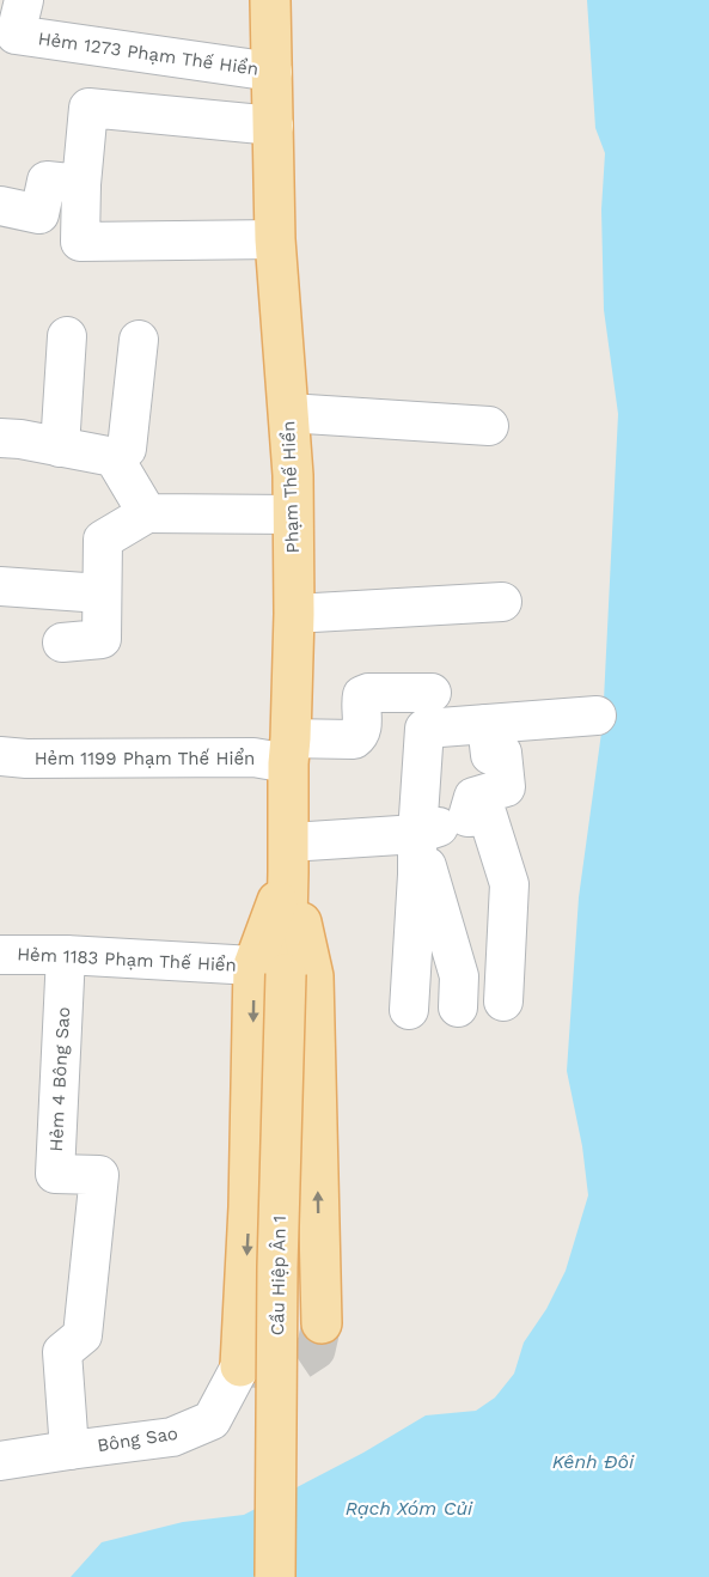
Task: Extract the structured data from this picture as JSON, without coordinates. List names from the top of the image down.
{
  "streets": {
    "main road": ["Phạm Thế Hiển", "Cầu Hiệp Ân 1"],
    "street": [
      "Hẻm 1273 Phạm Thế Hiển",
      "Hẻm 1199 Phạm Thế Hiển",
      "Hẻm 1183 Phạm Thế Hiển",
      "Hẻm 4 Bông Sao",
      "Bông Sao"
    ]
  },
  "crossings": [
    ["Hẻm 1273 Phạm Thế Hiển", "Phạm Thế Hiển"],
    ["Phạm Thế Hiển", "Hẻm 1199 Phạm Thế Hiển"],
    ["Phạm Thế Hiển", "Hẻm 1183 Phạm Thế Hiển"],
    ["Phạm Thế Hiển", "Cầu Hiệp Ân 1"],
    ["Hẻm 1183 Phạm Thế Hiển", "Hẻm 4 Bông Sao"],
    ["Hẻm 1183 Phạm Thế Hiển", "Cầu Hiệp Ân 1"],
    ["Hẻm 4 Bông Sao", "Bông Sao"]
  ],
  "water": ["Kênh Đôi", "Rạch Xóm Củi"]
}
